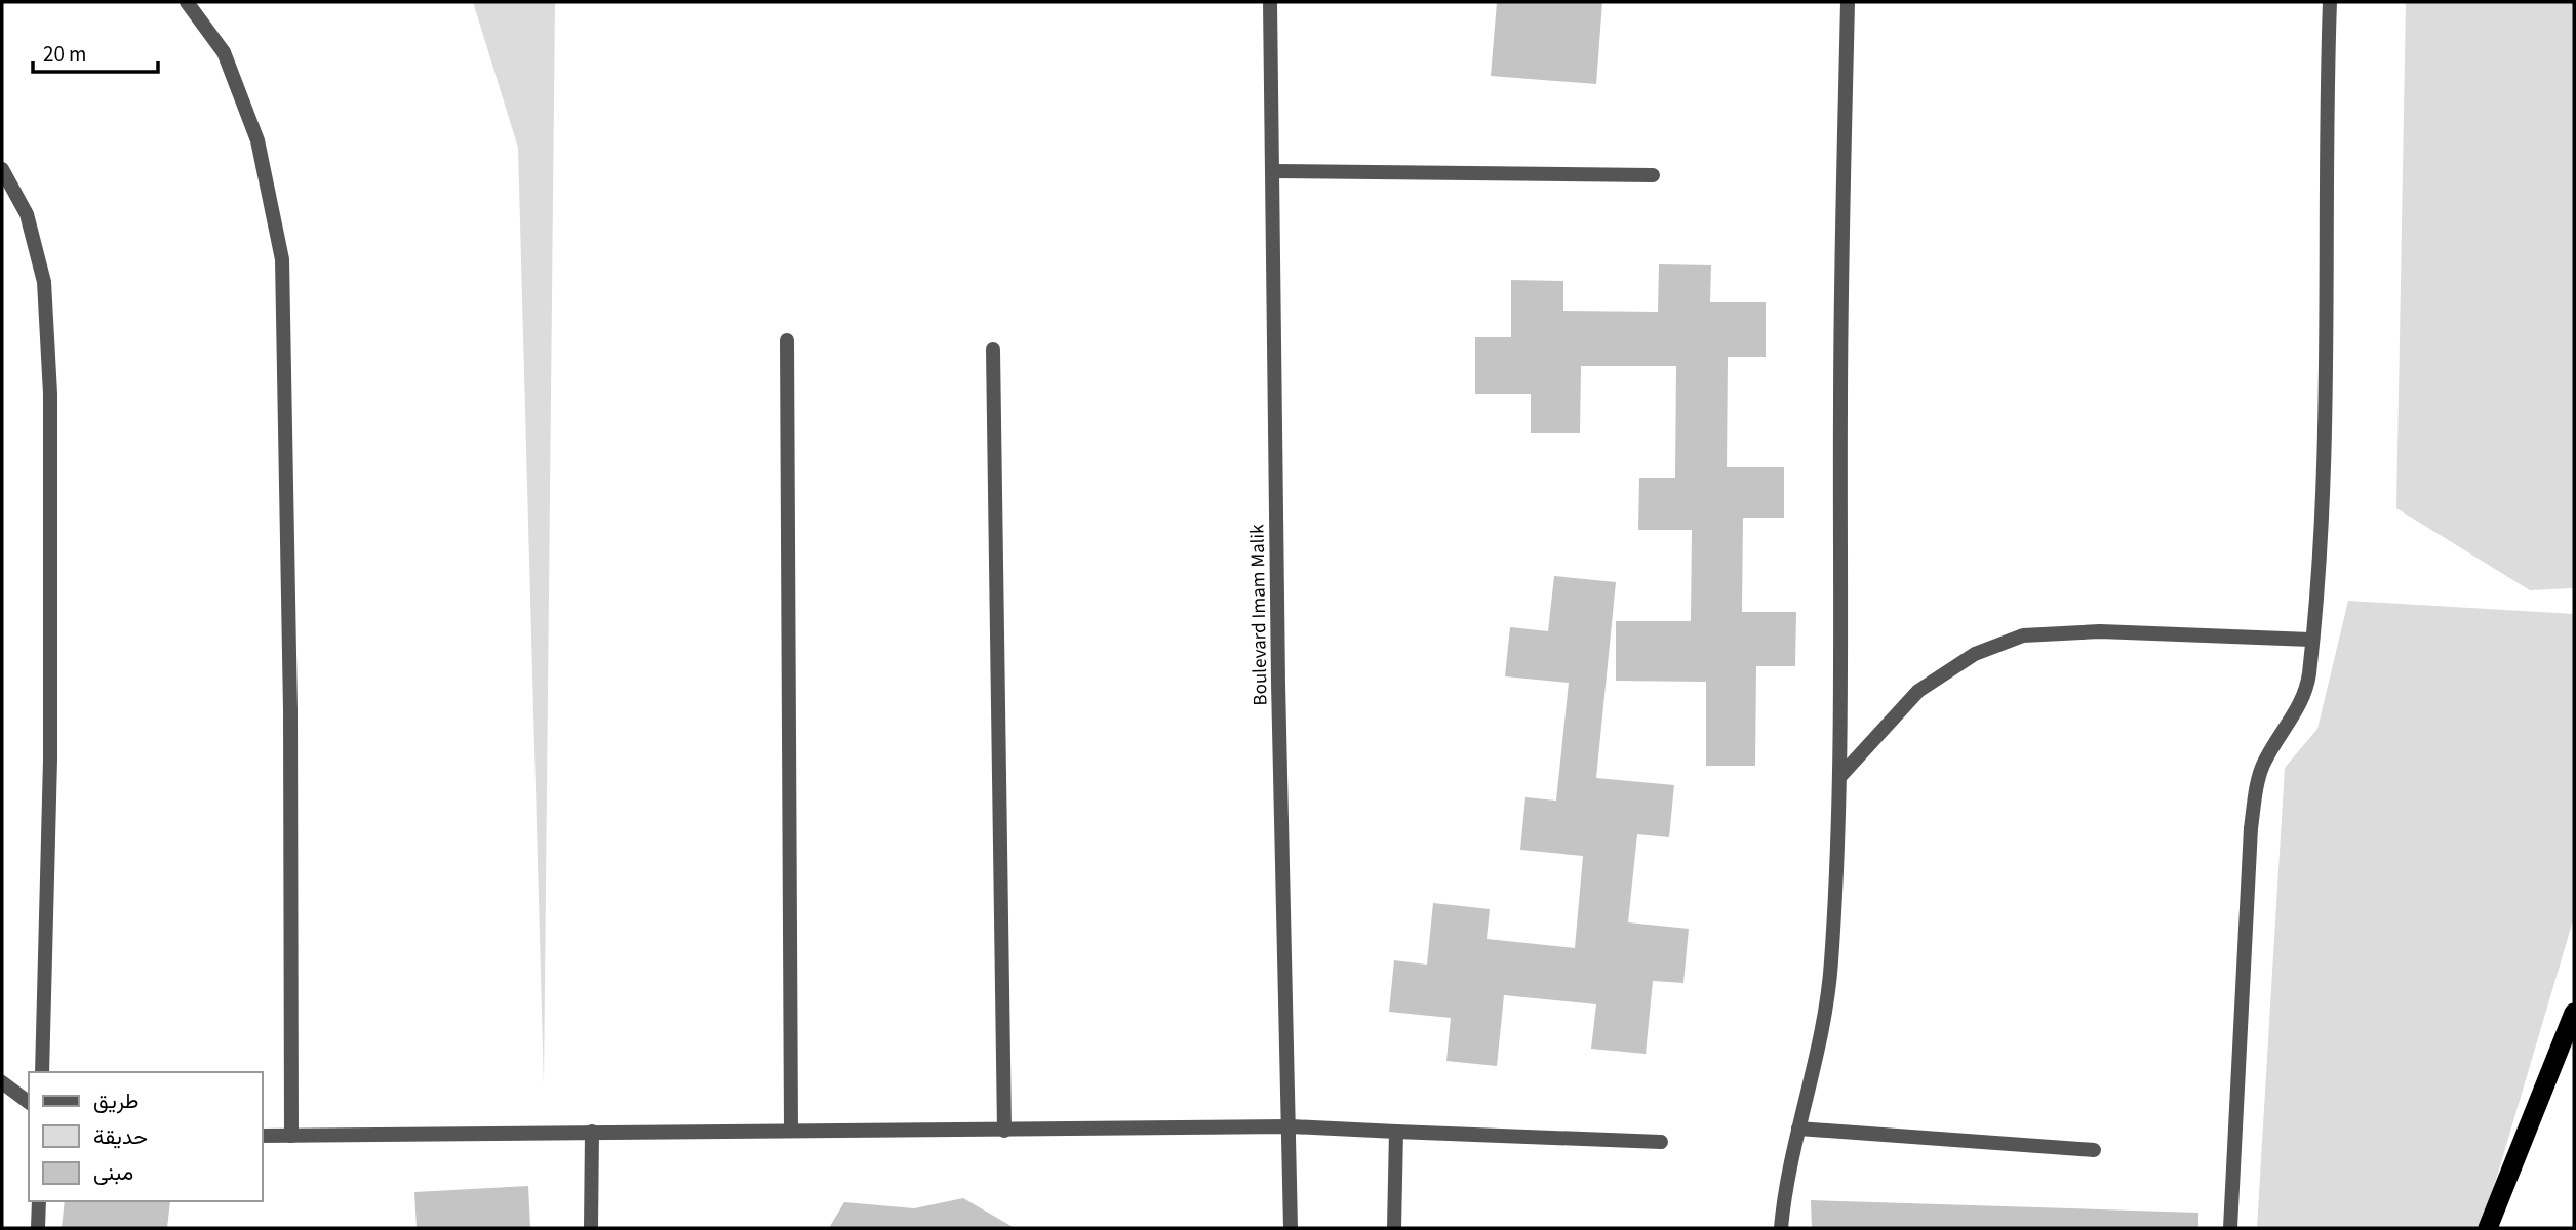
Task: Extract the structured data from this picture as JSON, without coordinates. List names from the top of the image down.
{
  "streets": {
    "street": ["Boulevard Imam Malik"]
  },
  "legend": ["طريق", "حديقة", "مبنى"],
  "scale_bar": "20 m"
}
